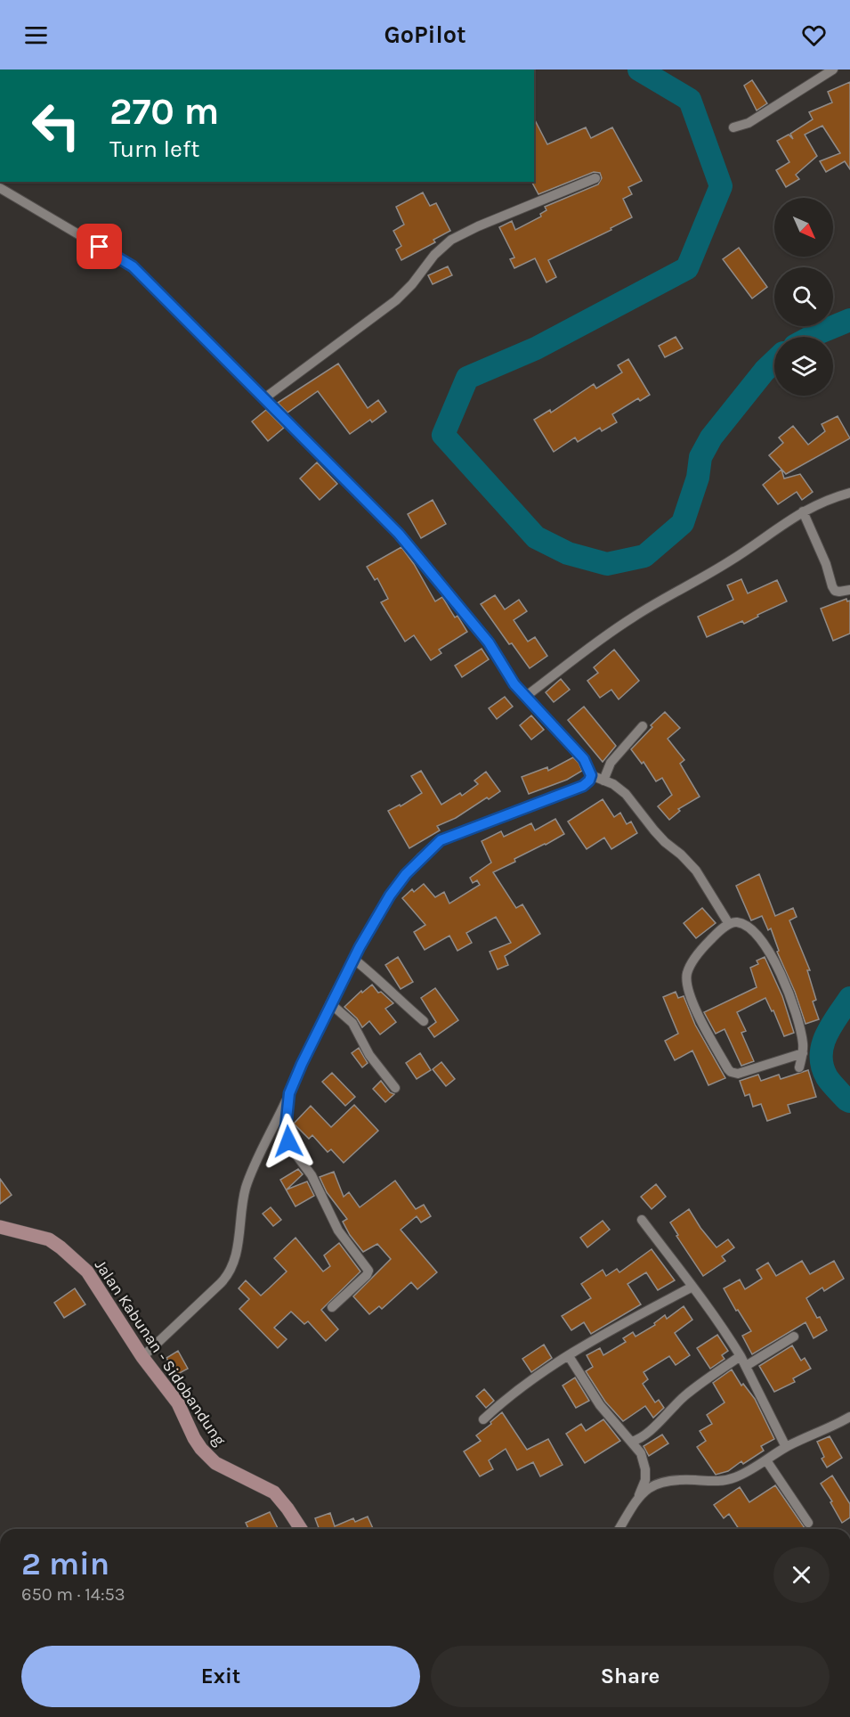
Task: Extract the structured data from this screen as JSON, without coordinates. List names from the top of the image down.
{
  "streets": {
    "street": ["Jalan Kabunan - Sidobandung"]
  },
  "north": "bottom right",
  "page": {
    "header": "GoPilot",
    "turn": ["270 m", "Turn left"],
    "heading": ["2 min", "650 m · 14:53"],
    "buttons": ["Exit", "Share"]
  }
}
